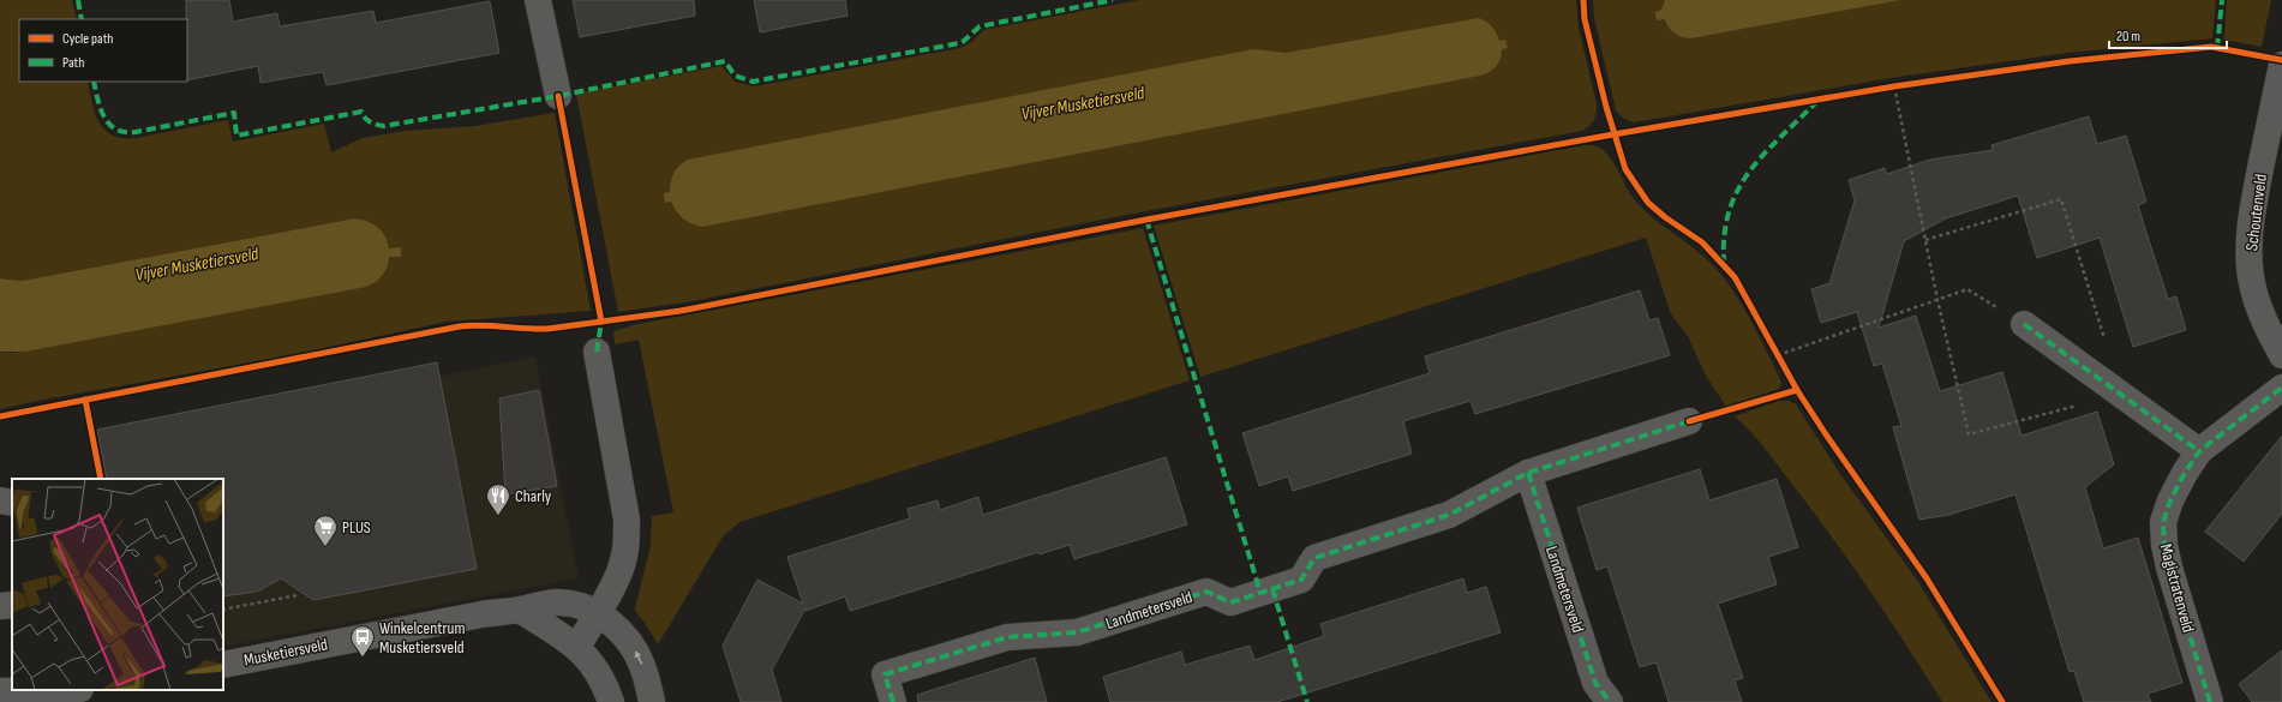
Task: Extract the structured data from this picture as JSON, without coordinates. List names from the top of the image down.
{
  "streets": {
    "street": [
      "Schoutenveld",
      "Magistratenveld",
      "Landmetersveld",
      "Musketiersveld"
    ]
  },
  "water": ["Vijver Musketiersveld"],
  "places": {
    "restaurant": ["Charly"],
    "supermarket": ["PLUS"],
    "bus stop": ["Winkelcentrum Musketiersveld"]
  },
  "legend": ["Cycle path", "Path"],
  "scale_bar": "20 m"
}
